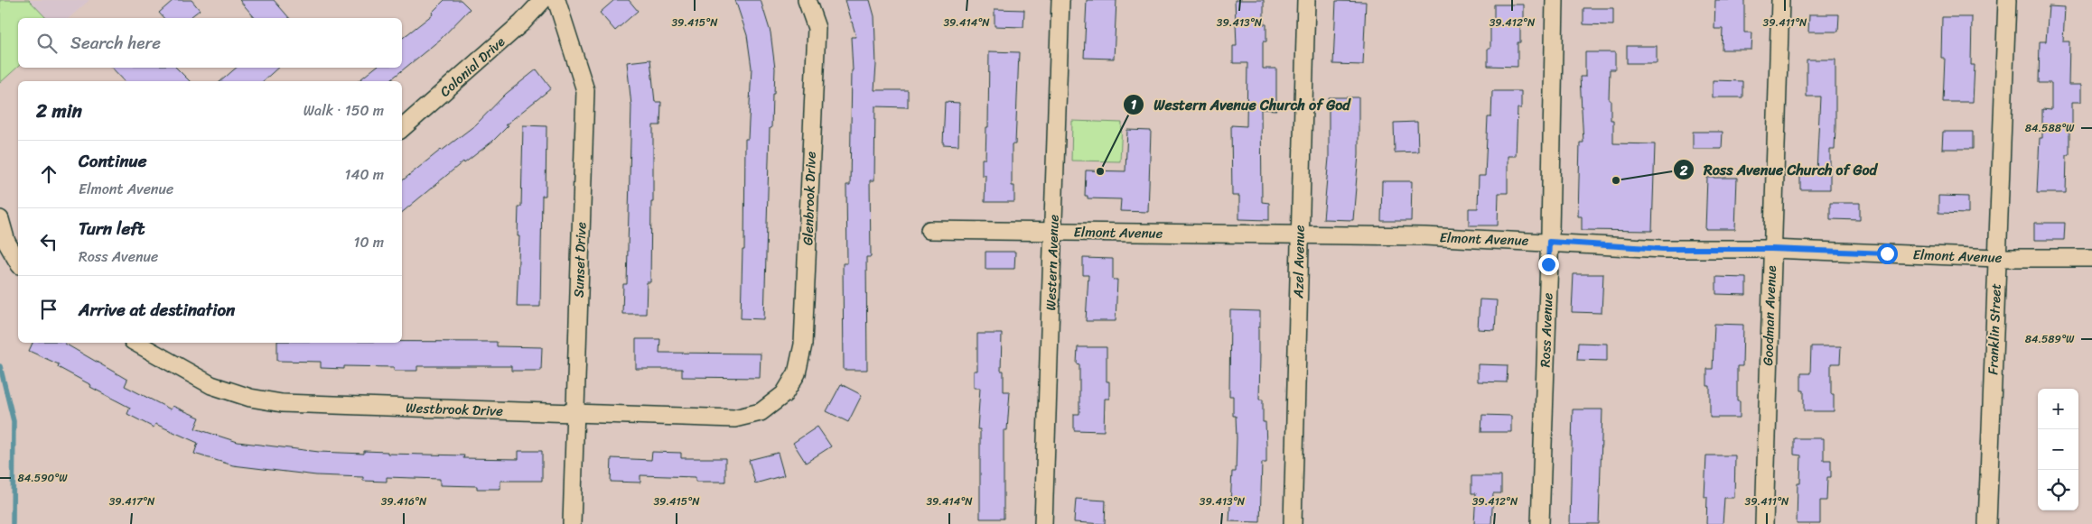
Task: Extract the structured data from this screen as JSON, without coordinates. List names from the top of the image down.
{
  "streets": {
    "street": [
      "Colonial Drive",
      "Glenbrook Drive",
      "Elmont Avenue",
      "Sunset Drive",
      "Azel Avenue",
      "Western Avenue",
      "Goodman Avenue",
      "Franklin Street",
      "Ross Avenue",
      "Westbrook Drive"
    ]
  },
  "crossings": [
    ["Glenbrook Drive", "Westbrook Drive"],
    ["Elmont Avenue", "Azel Avenue"],
    ["Elmont Avenue", "Western Avenue"],
    ["Elmont Avenue", "Goodman Avenue"],
    ["Elmont Avenue", "Franklin Street"],
    ["Elmont Avenue", "Ross Avenue"],
    ["Sunset Drive", "Westbrook Drive"]
  ],
  "places": ["Western Avenue Church of God", "Ross Avenue Church of God"],
  "page": {
    "search": "Search here",
    "heading": ["2 min", "Walk · 150 m"],
    "list": [
      ["Continue", "Elmont Avenue", "140 m"],
      ["Turn left", "Ross Avenue", "10 m"],
      "Arrive at destination"
    ],
    "map_buttons": ["+", "−"]
  },
  "coordinates": [
    "39.415°N",
    "39.414°N",
    "39.413°N",
    "39.412°N",
    "39.411°N",
    "84.588°W",
    "84.589°W",
    "84.590°W",
    "39.417°N",
    "39.416°N"
  ]
}
